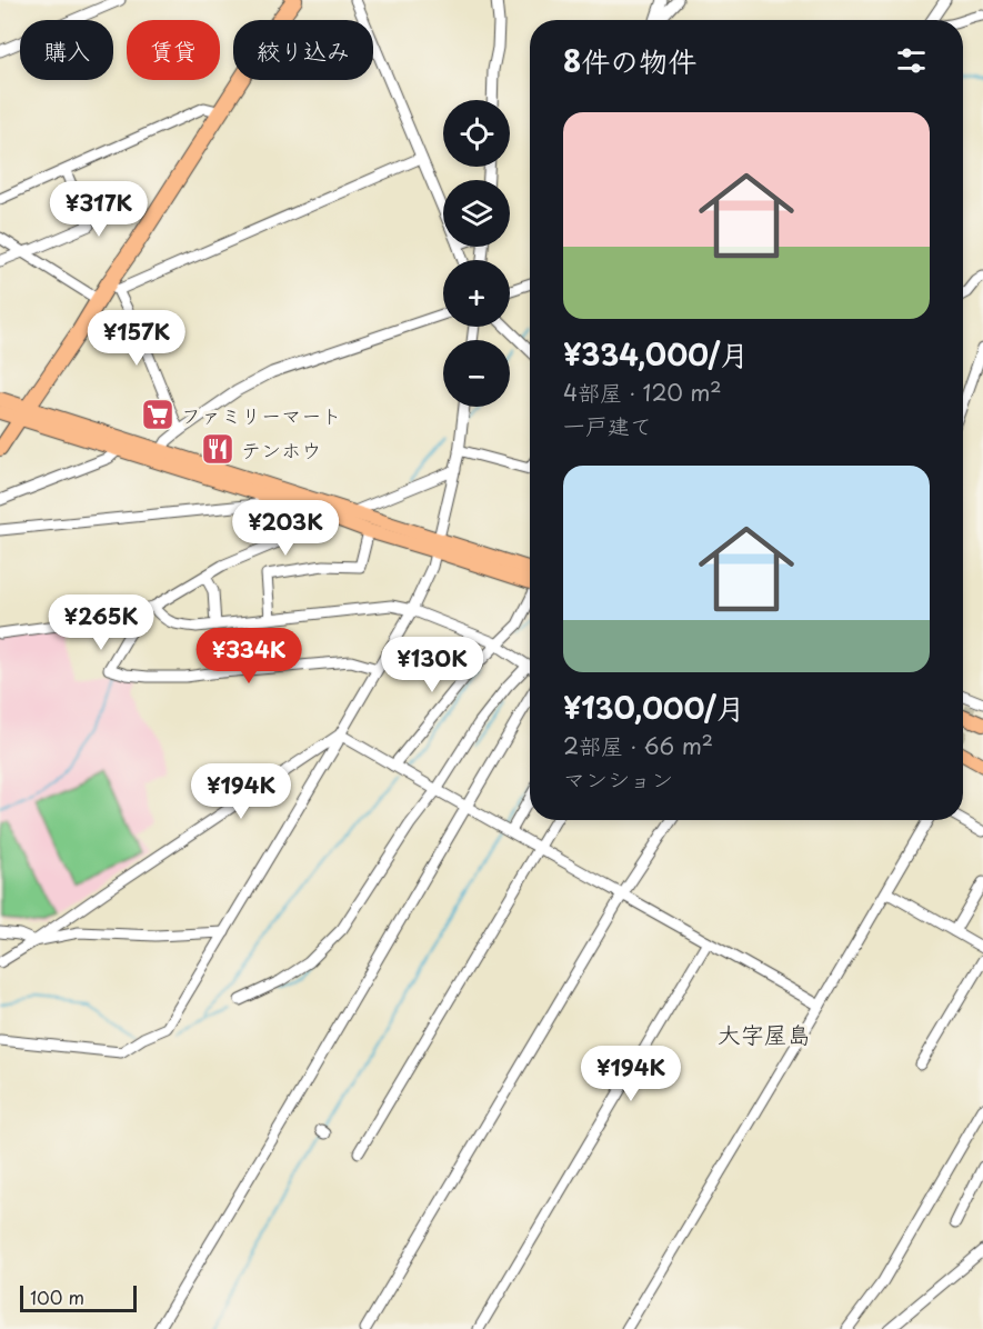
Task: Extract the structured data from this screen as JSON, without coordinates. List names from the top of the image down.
{
  "districts": ["大字屋島"],
  "places": {
    "supermarket": ["ファミリーマート"],
    "restaurant": ["テンホウ"]
  },
  "scale_bar": "100 m",
  "page": {
    "chip": ["購入", "賃貸", "絞り込み"],
    "heading": "8件の物件",
    "map_buttons": ["+", "−"],
    "list": [
      {
        "name": "¥334,000/月",
        "note": "4部屋 · 120 m² · 一戸建て"
      },
      {
        "name": "¥130,000/月",
        "note": "2部屋 · 66 m² · マンション"
      }
    ],
    "price": [
      "¥317K",
      "¥157K",
      "¥203K",
      "¥265K",
      "¥334K",
      "¥130K",
      "¥194K",
      "¥194K"
    ],
    "scale": "100 m"
  }
}
